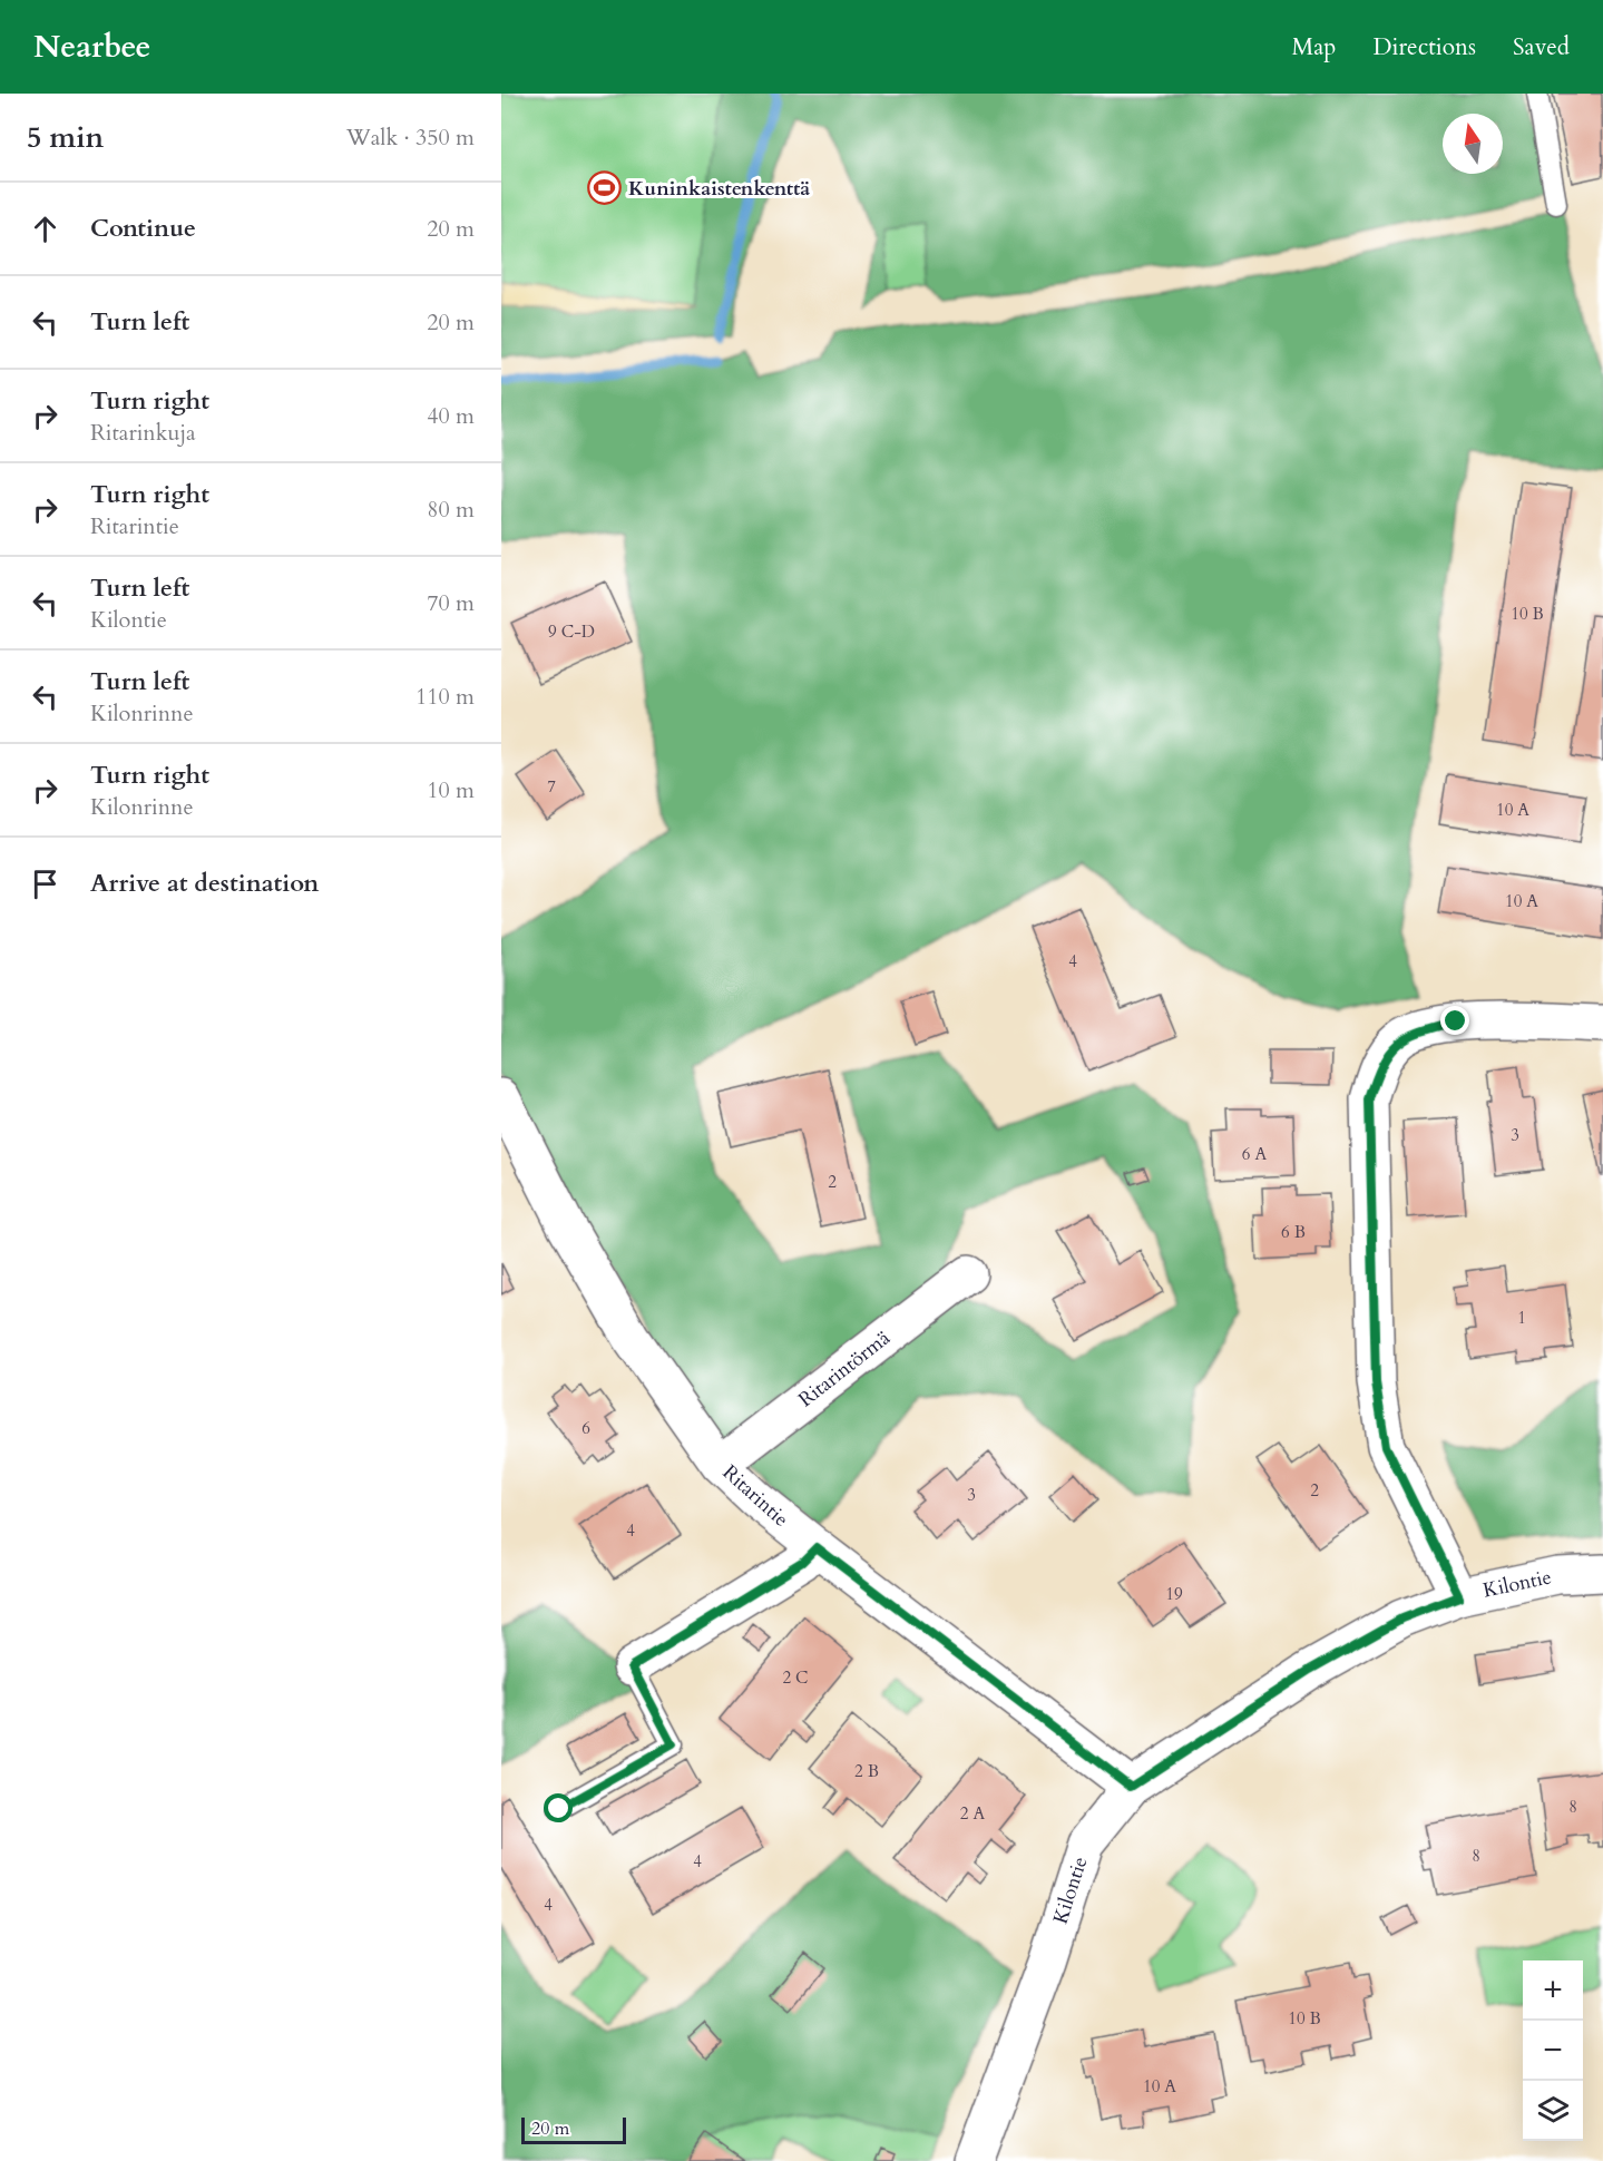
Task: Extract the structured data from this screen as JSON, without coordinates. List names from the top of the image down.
{
  "streets": {
    "street": ["Ritarintörmä", "Ritarintie", "Kilontie"]
  },
  "crossings": [
    ["Ritarintörmä", "Ritarintie"],
    ["Ritarintie", "Kilontie"]
  ],
  "places": {
    "sports": ["Kuninkaistenkenttä"]
  },
  "house_numbers": [
    "10 B",
    "9 C-D",
    "7",
    "10 A",
    "10 A",
    "4",
    "3",
    "6 A",
    "2",
    "6 B",
    "1",
    "6",
    "2",
    "3",
    "4",
    "19",
    "2 C",
    "2 B",
    "8",
    "2 A",
    "8",
    "4",
    "4",
    "10 B",
    "10 A"
  ],
  "scale_bar": "20 m",
  "north": "top",
  "page": {
    "header": "Nearbee",
    "nav": ["Map", "Directions", "Saved"],
    "heading": ["5 min", "Walk · 350 m"],
    "list": [
      ["Continue", "20 m"],
      ["Turn left", "20 m"],
      ["Turn right", "Ritarinkuja", "40 m"],
      ["Turn right", "Ritarintie", "80 m"],
      ["Turn left", "Kilontie", "70 m"],
      ["Turn left", "Kilonrinne", "110 m"],
      ["Turn right", "Kilonrinne", "10 m"],
      "Arrive at destination"
    ],
    "map_buttons": ["+", "−"],
    "scale": "20 m"
  }
}
